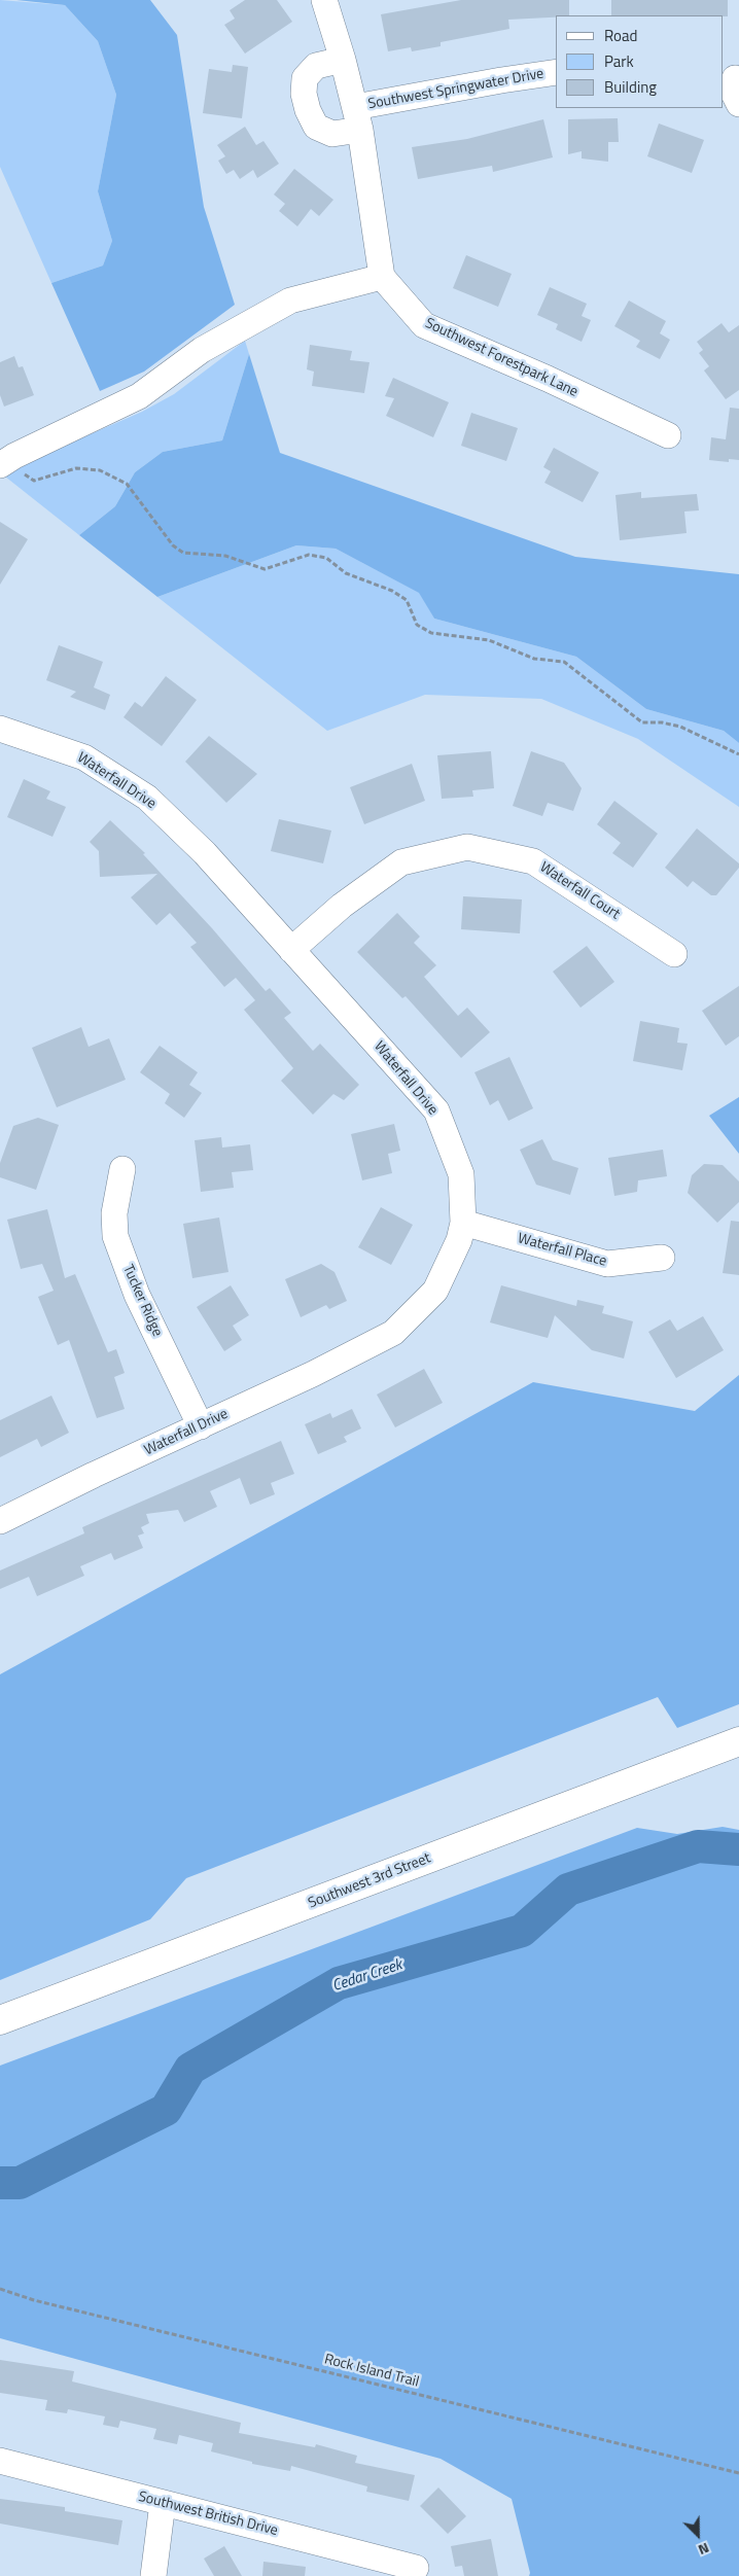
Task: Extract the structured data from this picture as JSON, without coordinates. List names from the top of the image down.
{
  "streets": {
    "main road": ["Southwest 3rd Street"],
    "street": [
      "Southwest Springwater Drive",
      "Southwest Forestpark Lane",
      "Waterfall Drive",
      "Waterfall Court",
      "Waterfall Place",
      "Tucker Ridge",
      "Southwest British Drive"
    ],
    "path": ["Rock Island Trail"]
  },
  "crossings": [
    ["Waterfall Drive", "Waterfall Court"],
    ["Waterfall Drive", "Waterfall Place"],
    ["Waterfall Drive", "Tucker Ridge"]
  ],
  "water": ["Cedar Creek"],
  "legend": ["Road", "Park", "Building"],
  "north": "bottom right"
}
